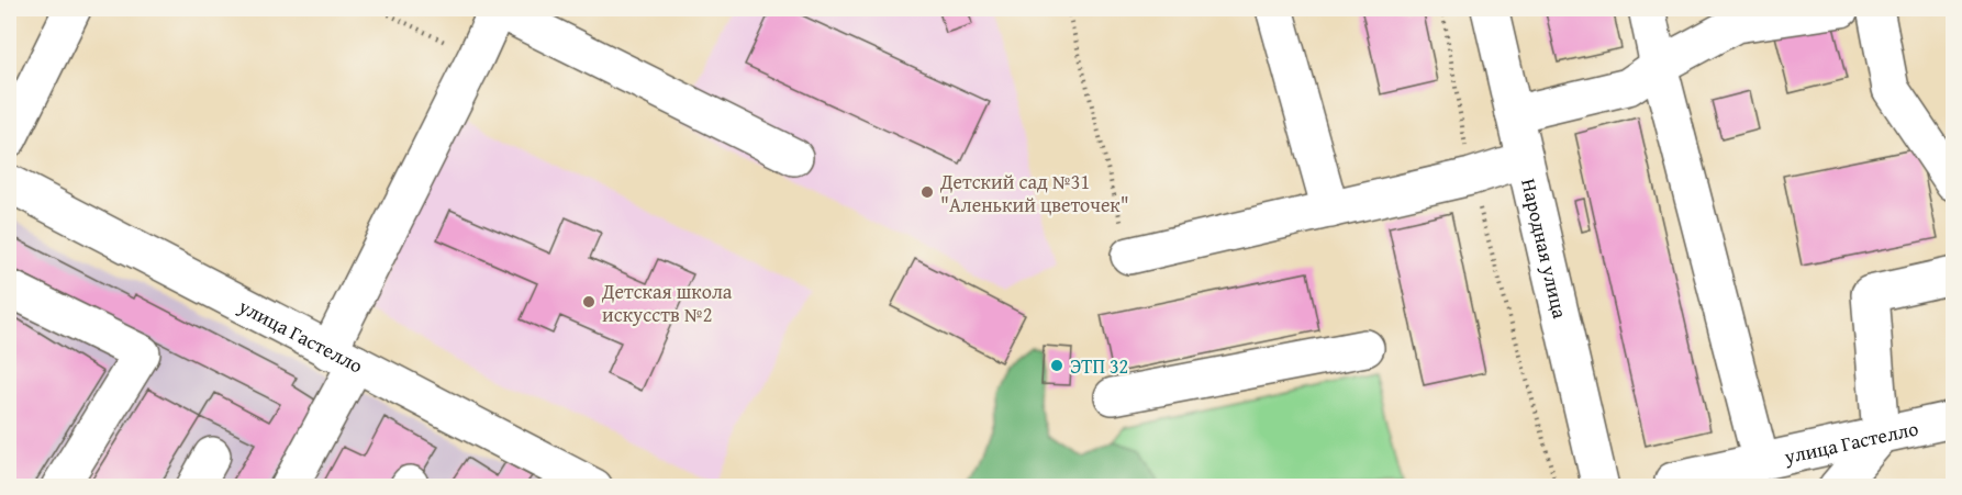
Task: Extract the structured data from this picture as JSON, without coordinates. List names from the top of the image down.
{
  "streets": {
    "street": ["Народная улица", "улица Гастелло"]
  },
  "places": ["Детский сад №31 \"Аленький цветочек\"", "Детская школа искусств №2", "ЭТП 32"]
}
